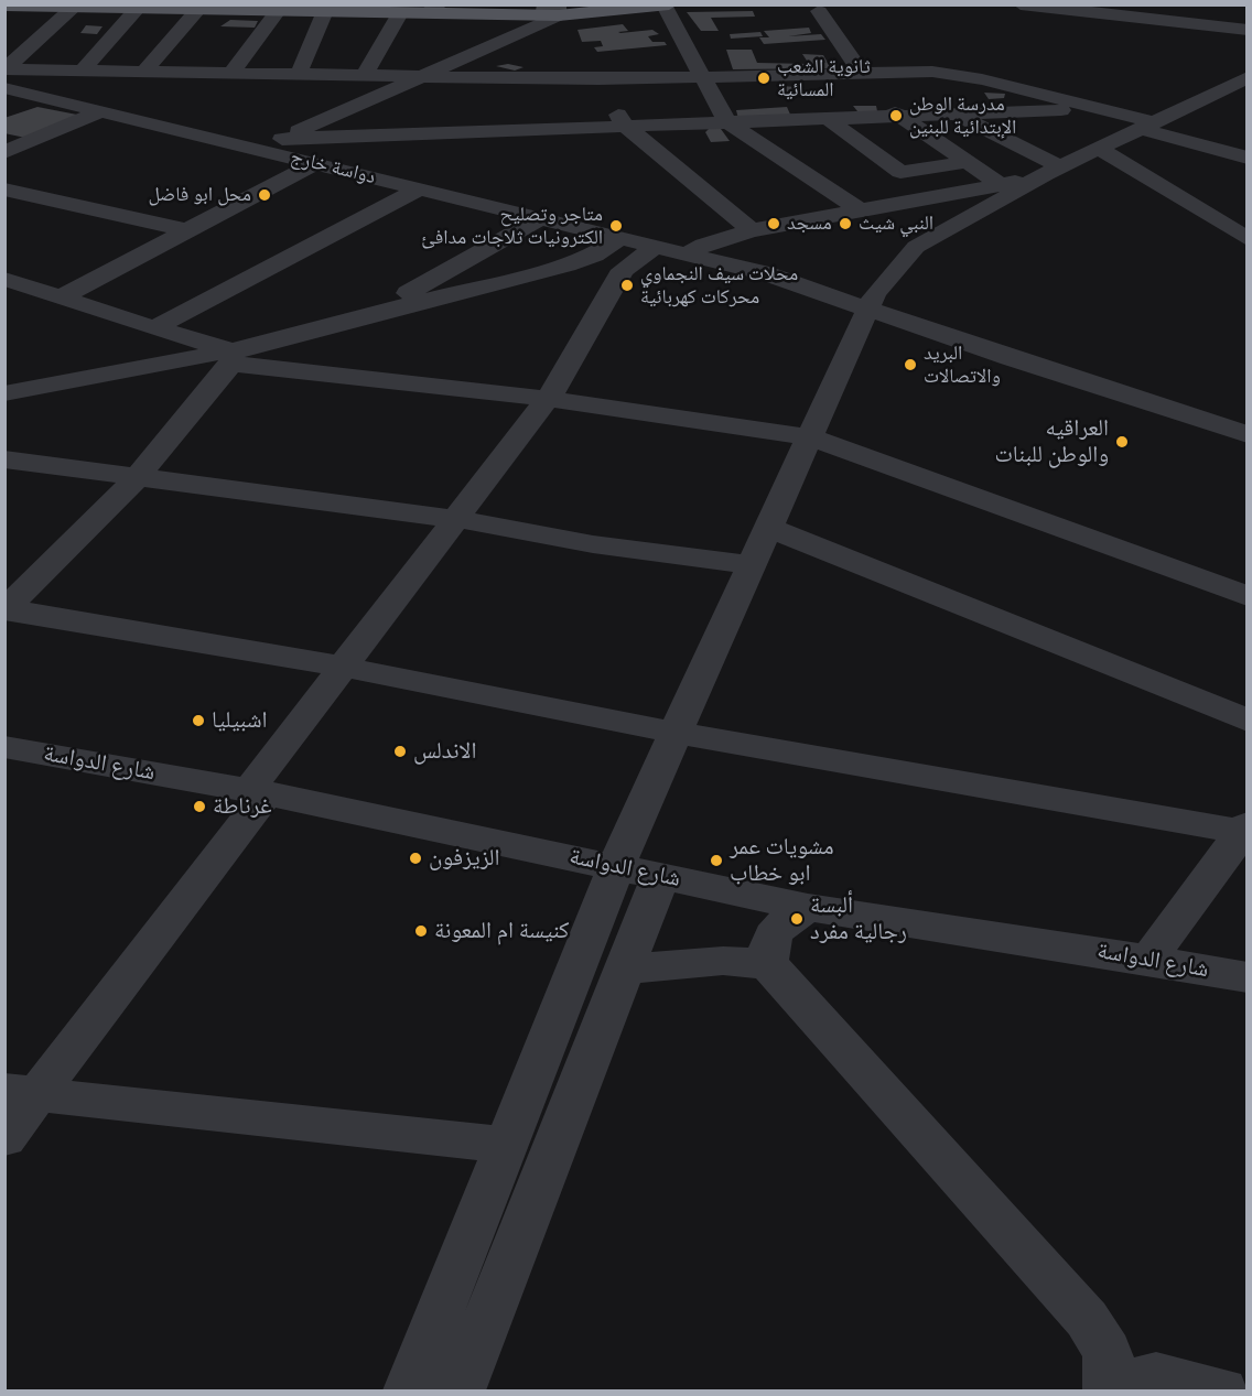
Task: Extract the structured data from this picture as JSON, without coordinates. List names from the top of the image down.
{
  "streets": {
    "street": ["دواسة خارج", "شارع الدواسة"]
  },
  "places": [
    "ثانوية الشعب المسائية",
    "مدرسة الوطن الإبتدائية للبنين",
    "محل ابو فاضل",
    "مسجد",
    "النبي شيث",
    "متاجر وتصليح الكترونيات ثلاجات مدافئ",
    "محلات سيف النجماوي محركات كهربائية",
    "البريد والاتصالات",
    "العراقيه والوطن للبنات",
    "اشبيليا",
    "الاندلس",
    "غرناطة",
    "الزيزفون",
    "مشويات عمر ابو خطاب",
    "ألبسة رجالية مفرد",
    "كنيسة ام المعونة"
  ]
}
